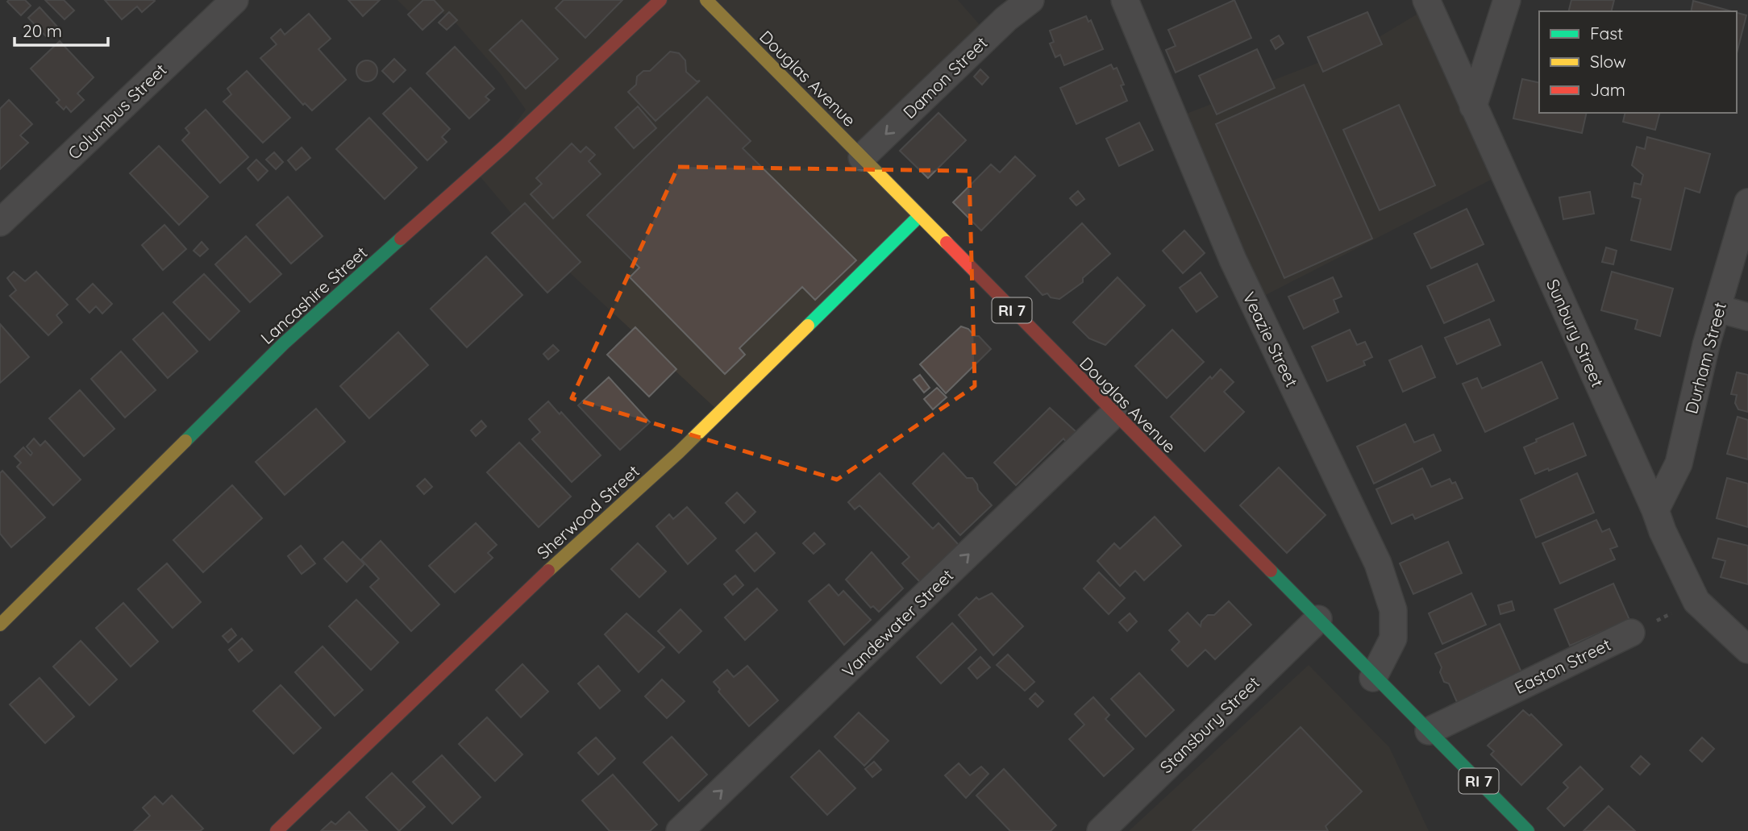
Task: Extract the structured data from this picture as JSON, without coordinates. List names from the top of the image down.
{
  "streets": {
    "street": [
      "Damon Street",
      "Douglas Avenue",
      "Columbus Street",
      "Lancashire Street",
      "RI 7",
      "Sunbury Street",
      "Veazie Street",
      "Durham Street",
      "Sherwood Street",
      "Vandewater Street",
      "Easton Street",
      "Stansbury Street"
    ]
  },
  "crossings": [
    ["Damon Street", "Douglas Avenue"],
    ["Douglas Avenue", "Veazie Street"],
    ["Douglas Avenue", "Sherwood Street"],
    ["Douglas Avenue", "Vandewater Street"],
    ["Douglas Avenue", "Easton Street"],
    ["Douglas Avenue", "Stansbury Street"],
    ["Sunbury Street", "Durham Street"],
    ["Sunbury Street", "Easton Street"]
  ],
  "one_way": ["Damon Street", "Vandewater Street"],
  "legend": ["Fast", "Slow", "Jam"],
  "scale_bar": "20 m"
}
